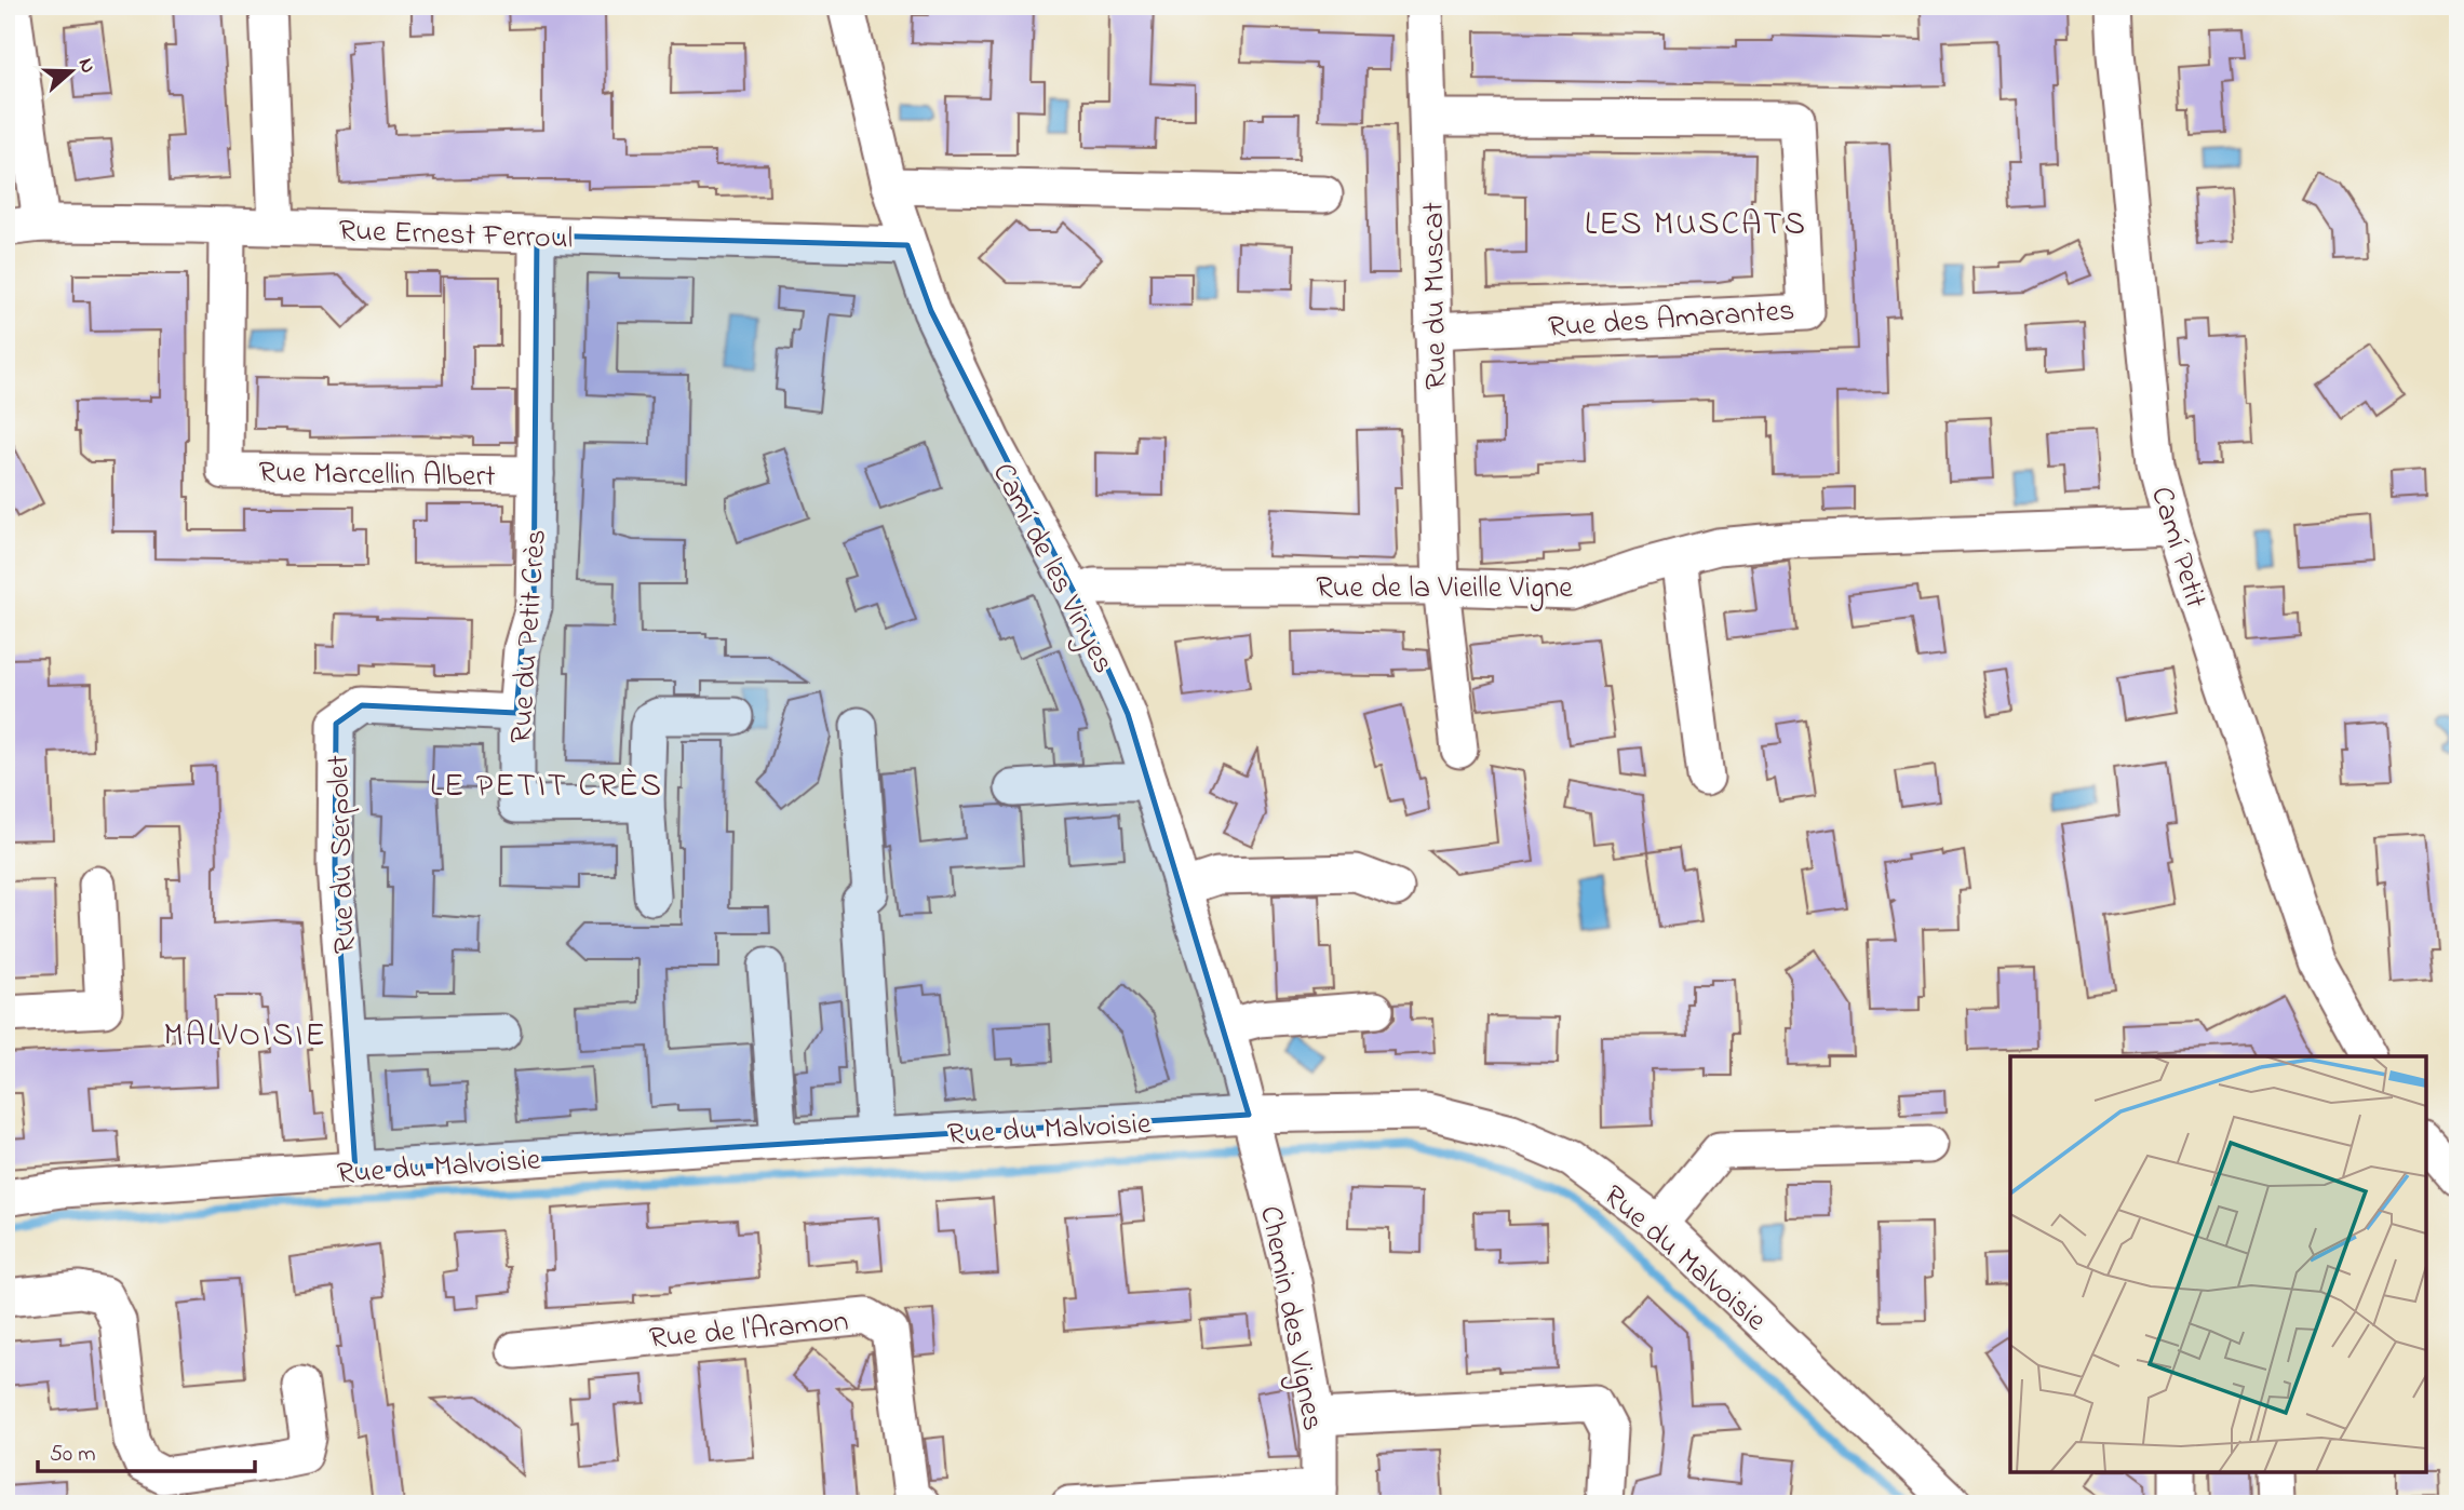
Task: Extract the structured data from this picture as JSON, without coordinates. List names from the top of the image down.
{
  "streets": {
    "street": [
      "Rue Ernest Ferroul",
      "Rue du Muscat",
      "Rue des Amarantes",
      "Rue Marcellin Albert",
      "Camí Petit",
      "Camí de les Vinyes",
      "Rue de la Vieille Vigne",
      "Rue du Petit Crès",
      "Rue du Serpolet",
      "Rue du Malvoisie",
      "Chemin des Vignes",
      "Rue de l'Aramon"
    ]
  },
  "crossings": [
    ["Rue Ernest Ferroul", "Rue Marcellin Albert"],
    ["Rue Ernest Ferroul", "Camí de les Vinyes"],
    ["Rue du Muscat", "Rue des Amarantes"],
    ["Rue du Muscat", "Rue de la Vieille Vigne"],
    ["Rue Marcellin Albert", "Rue du Petit Crès"],
    ["Camí Petit", "Rue de la Vieille Vigne"],
    ["Camí de les Vinyes", "Rue de la Vieille Vigne"],
    ["Camí de les Vinyes", "Rue du Malvoisie"],
    ["Camí de les Vinyes", "Chemin des Vignes"],
    ["Rue du Petit Crès", "Rue du Serpolet"],
    ["Rue du Serpolet", "Rue du Malvoisie"],
    ["Rue du Malvoisie", "Chemin des Vignes"]
  ],
  "districts": ["LES MUSCATS", "LE PETIT CRÈS", "MALVOISIE"],
  "scale_bar": "50 m",
  "north": "right"
}
